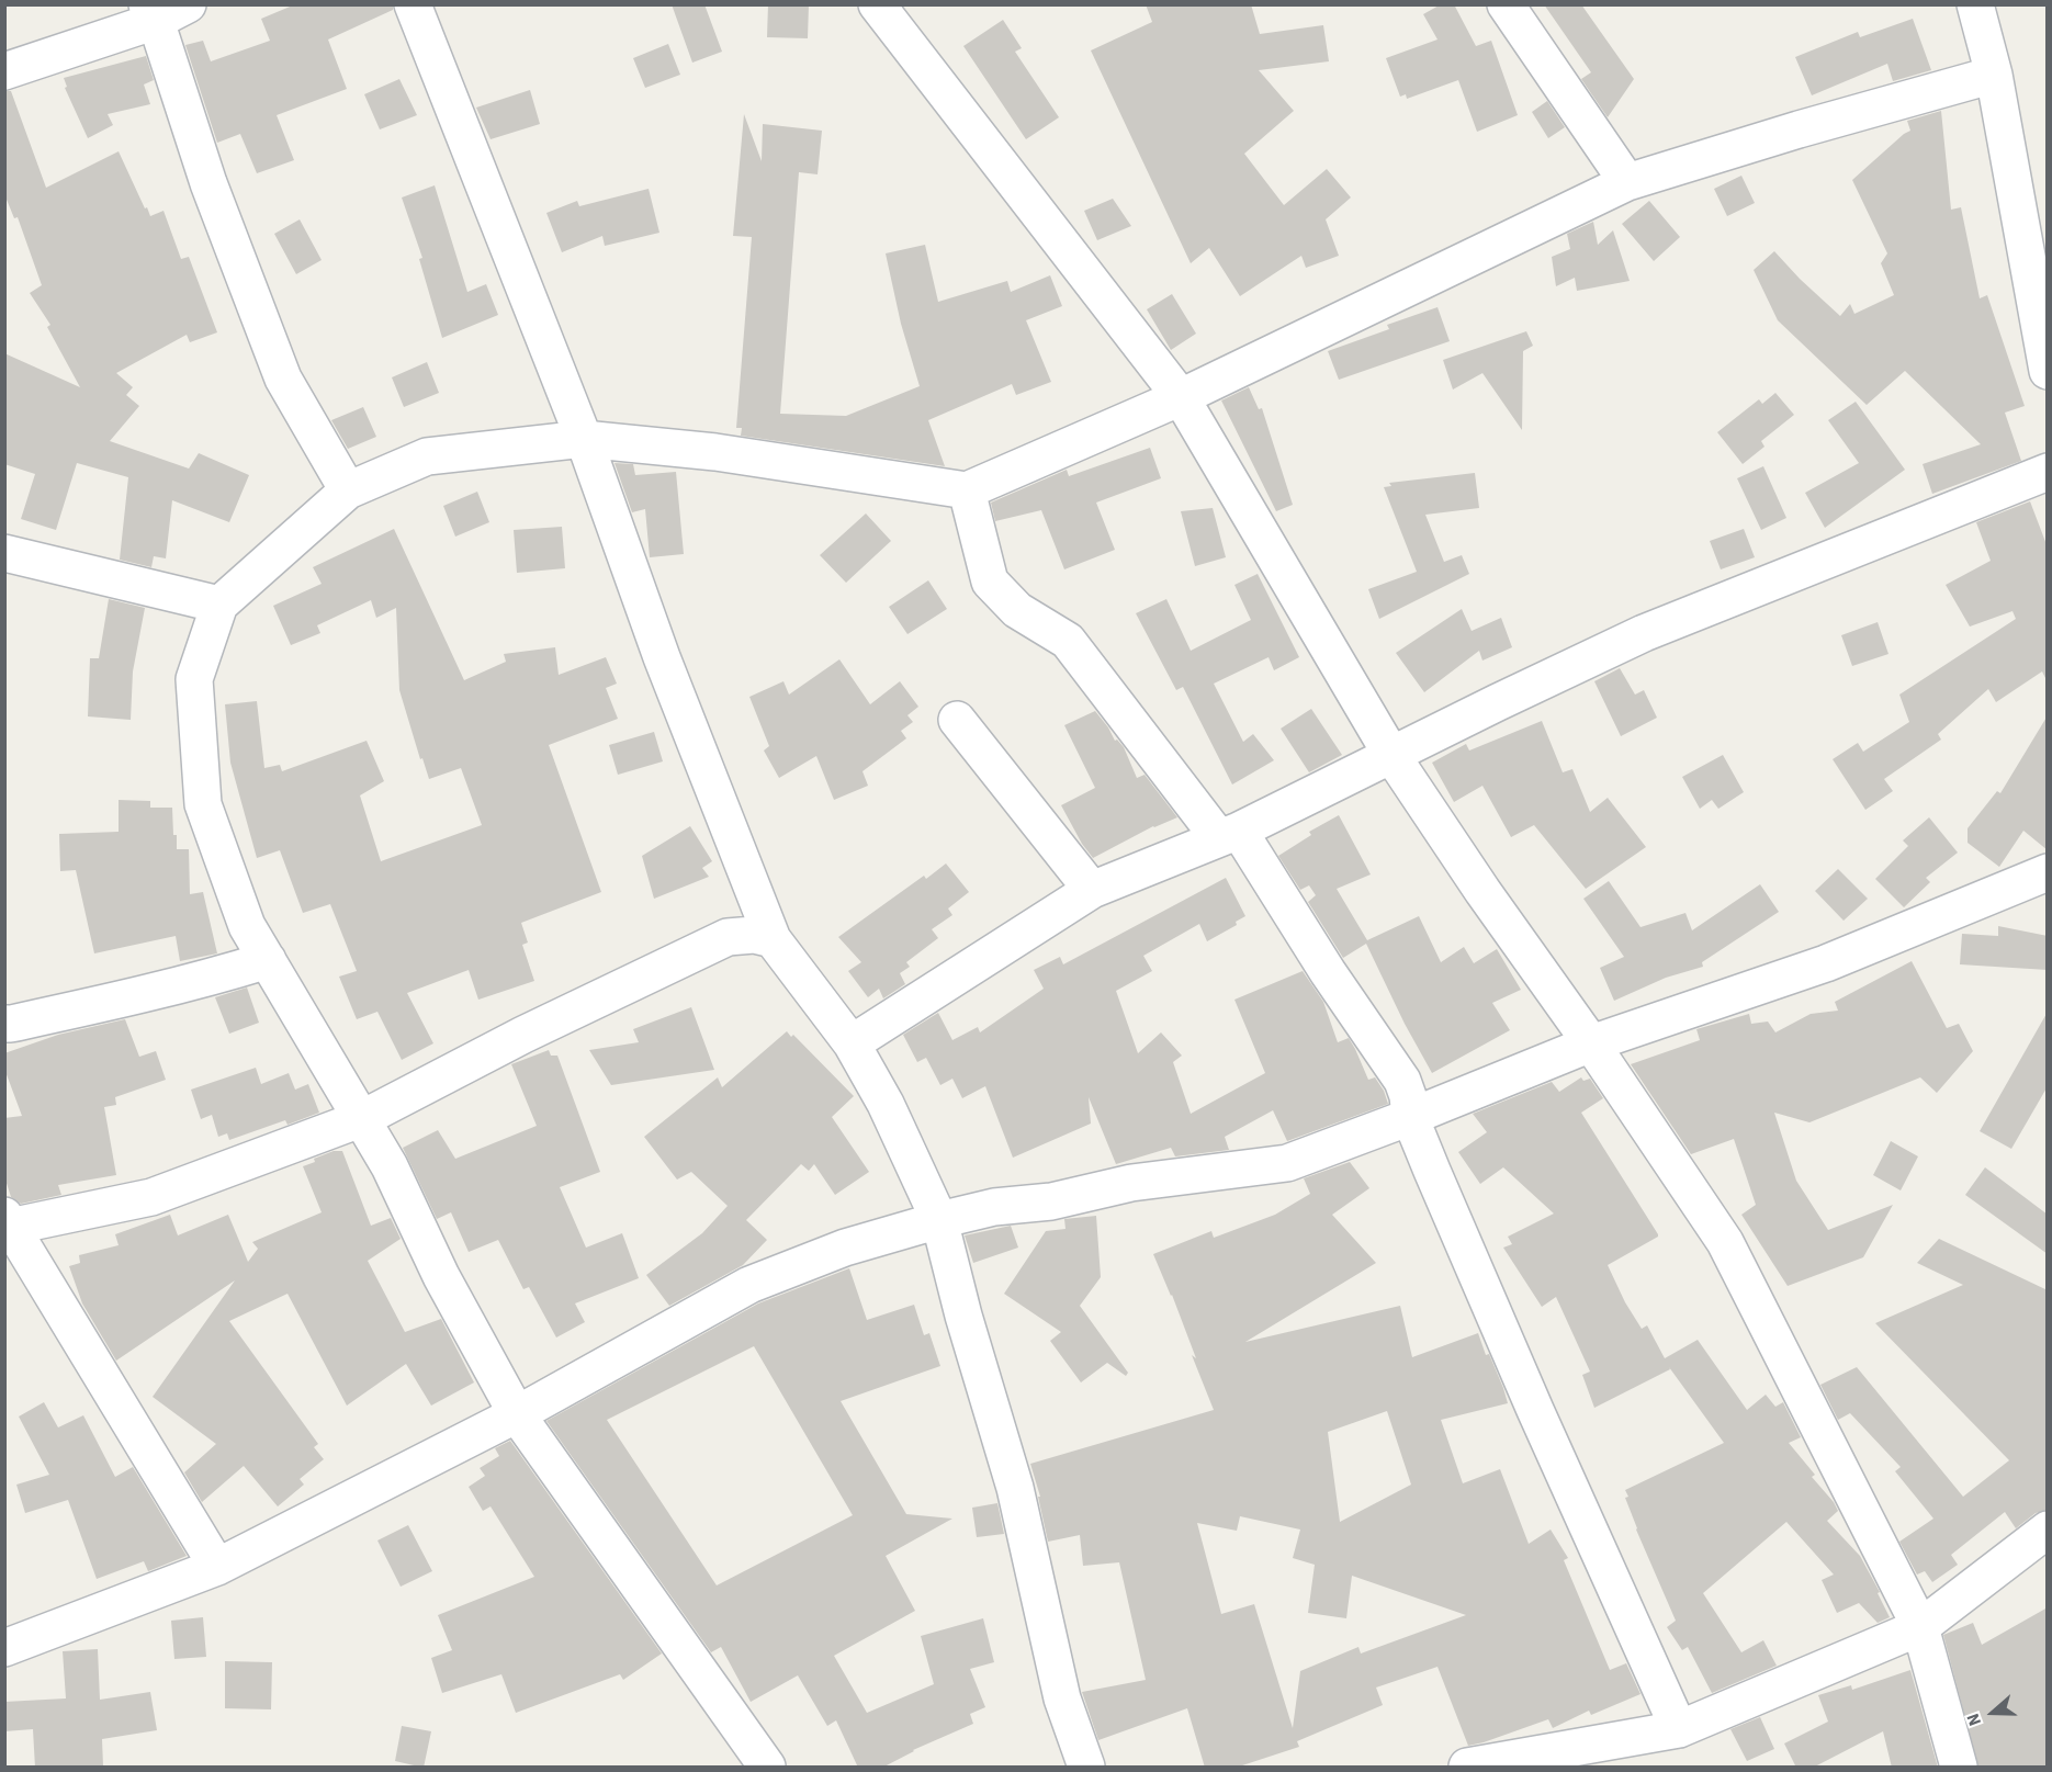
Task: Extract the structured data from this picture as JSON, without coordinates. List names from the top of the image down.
{
  "north": "left"
}
